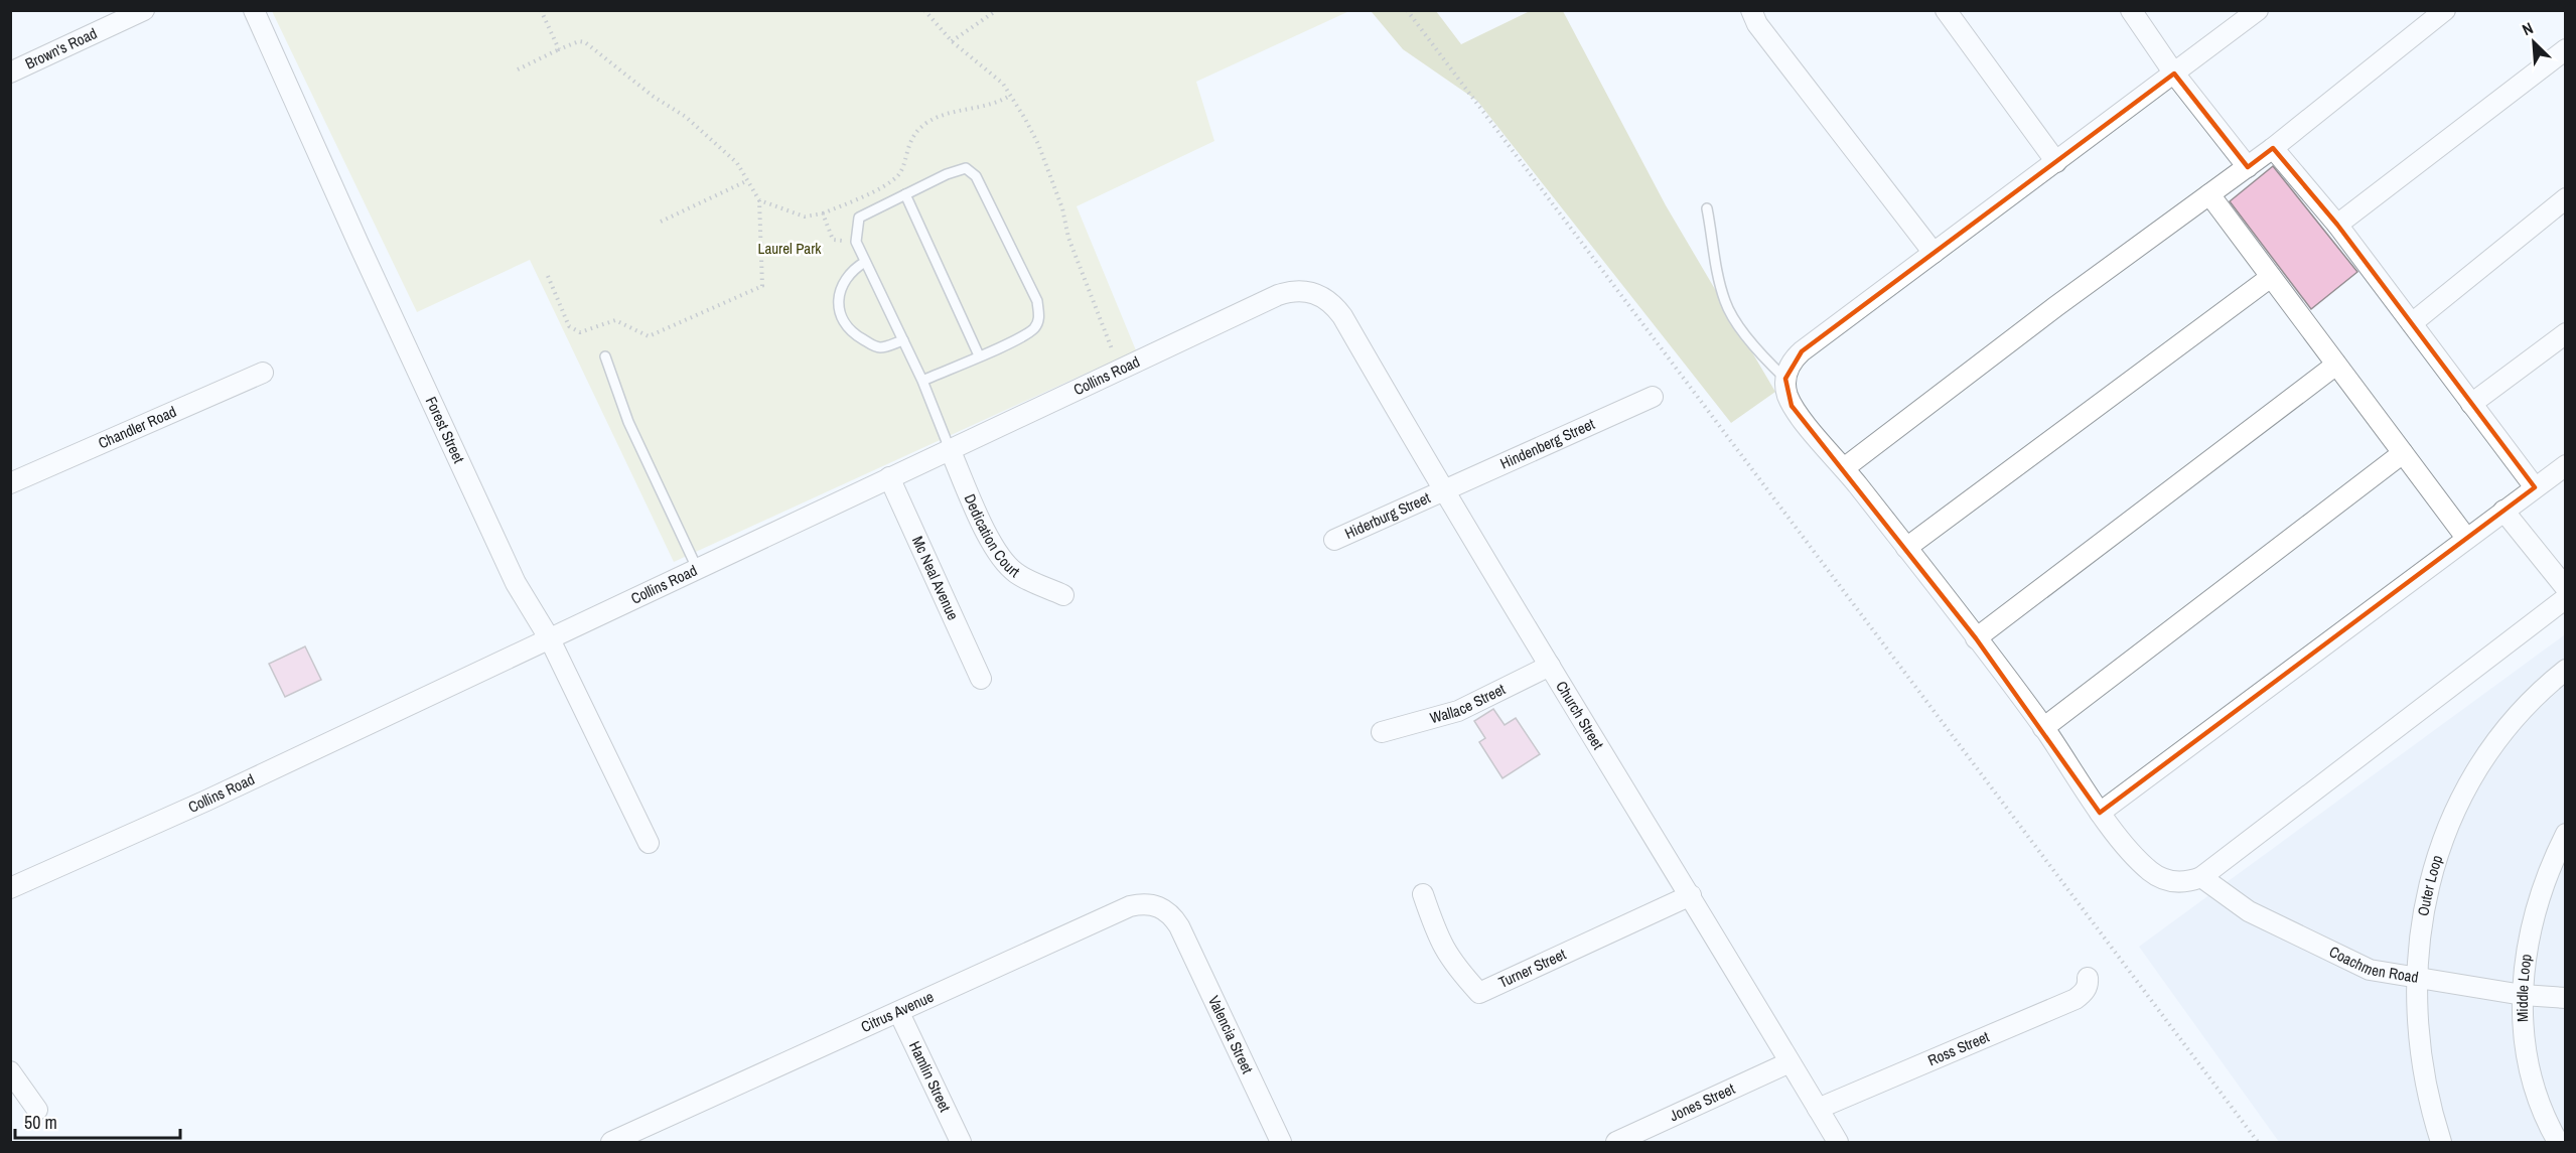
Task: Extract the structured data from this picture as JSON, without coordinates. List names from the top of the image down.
{
  "streets": {
    "street": [
      "Brown's Road",
      "Collins Road",
      "Chandler Road",
      "Forest Street",
      "Hindenberg Street",
      "Hiderburg Street",
      "Dedication Court",
      "Mc Neal Avenue",
      "Wallace Street",
      "Church Street",
      "Outer Loop",
      "Coachmen Road",
      "Turner Street",
      "Middle Loop",
      "Citrus Avenue",
      "Valencia Street",
      "Ross Street",
      "Hamlin Street",
      "Jones Street"
    ]
  },
  "crossings": [
    ["Collins Road", "Forest Street"],
    ["Collins Road", "Dedication Court"],
    ["Collins Road", "Mc Neal Avenue"],
    ["Collins Road", "Church Street"],
    ["Hindenberg Street", "Hiderburg Street"],
    ["Hindenberg Street", "Church Street"],
    ["Hiderburg Street", "Church Street"],
    ["Wallace Street", "Church Street"],
    ["Church Street", "Turner Street"],
    ["Church Street", "Ross Street"],
    ["Church Street", "Jones Street"],
    ["Outer Loop", "Coachmen Road"],
    ["Coachmen Road", "Middle Loop"],
    ["Citrus Avenue", "Valencia Street"],
    ["Citrus Avenue", "Hamlin Street"]
  ],
  "parks": ["Laurel Park"],
  "scale_bar": "50 m",
  "north": "top left"
}
